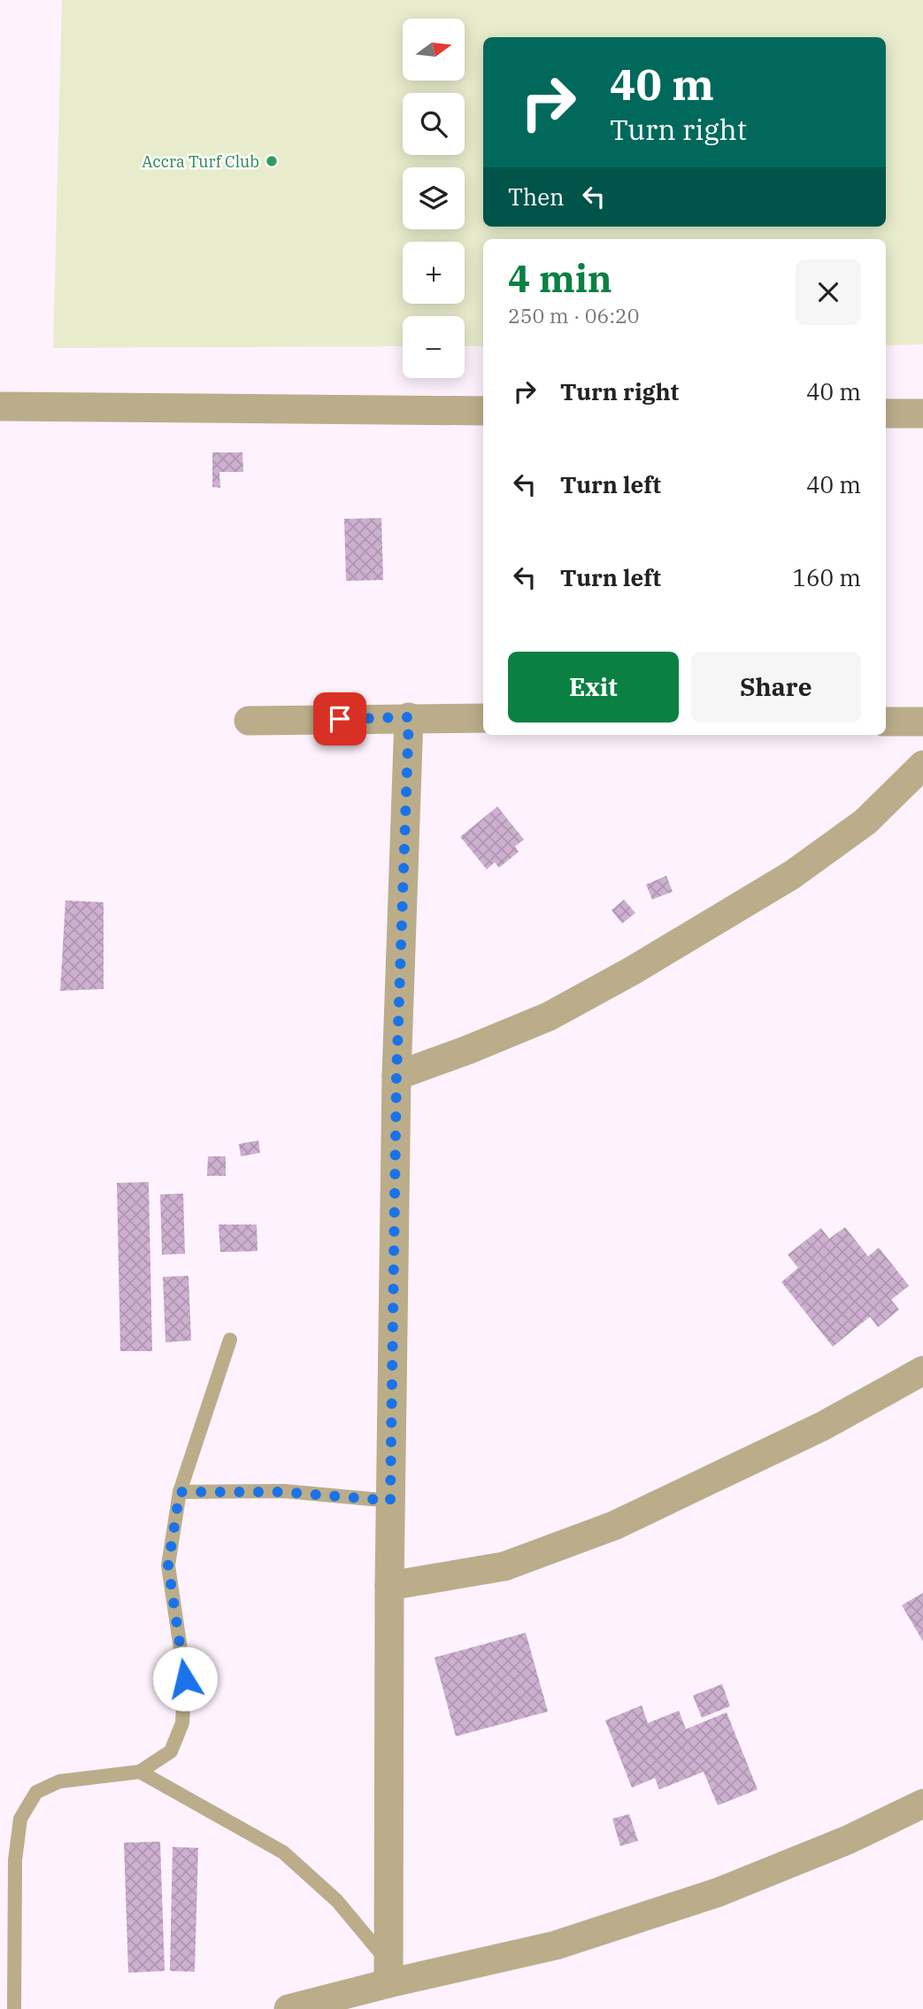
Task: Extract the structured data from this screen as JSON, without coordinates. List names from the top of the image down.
{
  "places": ["Accra Turf Club"],
  "north": "right",
  "page": {
    "map_buttons": ["+", "−"],
    "turn": ["40 m", "Turn right"],
    "then": "Then",
    "heading": ["4 min", "250 m · 06:20"],
    "list": [
      {
        "name": "Turn right",
        "value": "40 m"
      },
      {
        "name": "Turn left",
        "value": "40 m"
      },
      {
        "name": "Turn left",
        "value": "160 m"
      }
    ],
    "buttons": ["Exit", "Share"]
  }
}
